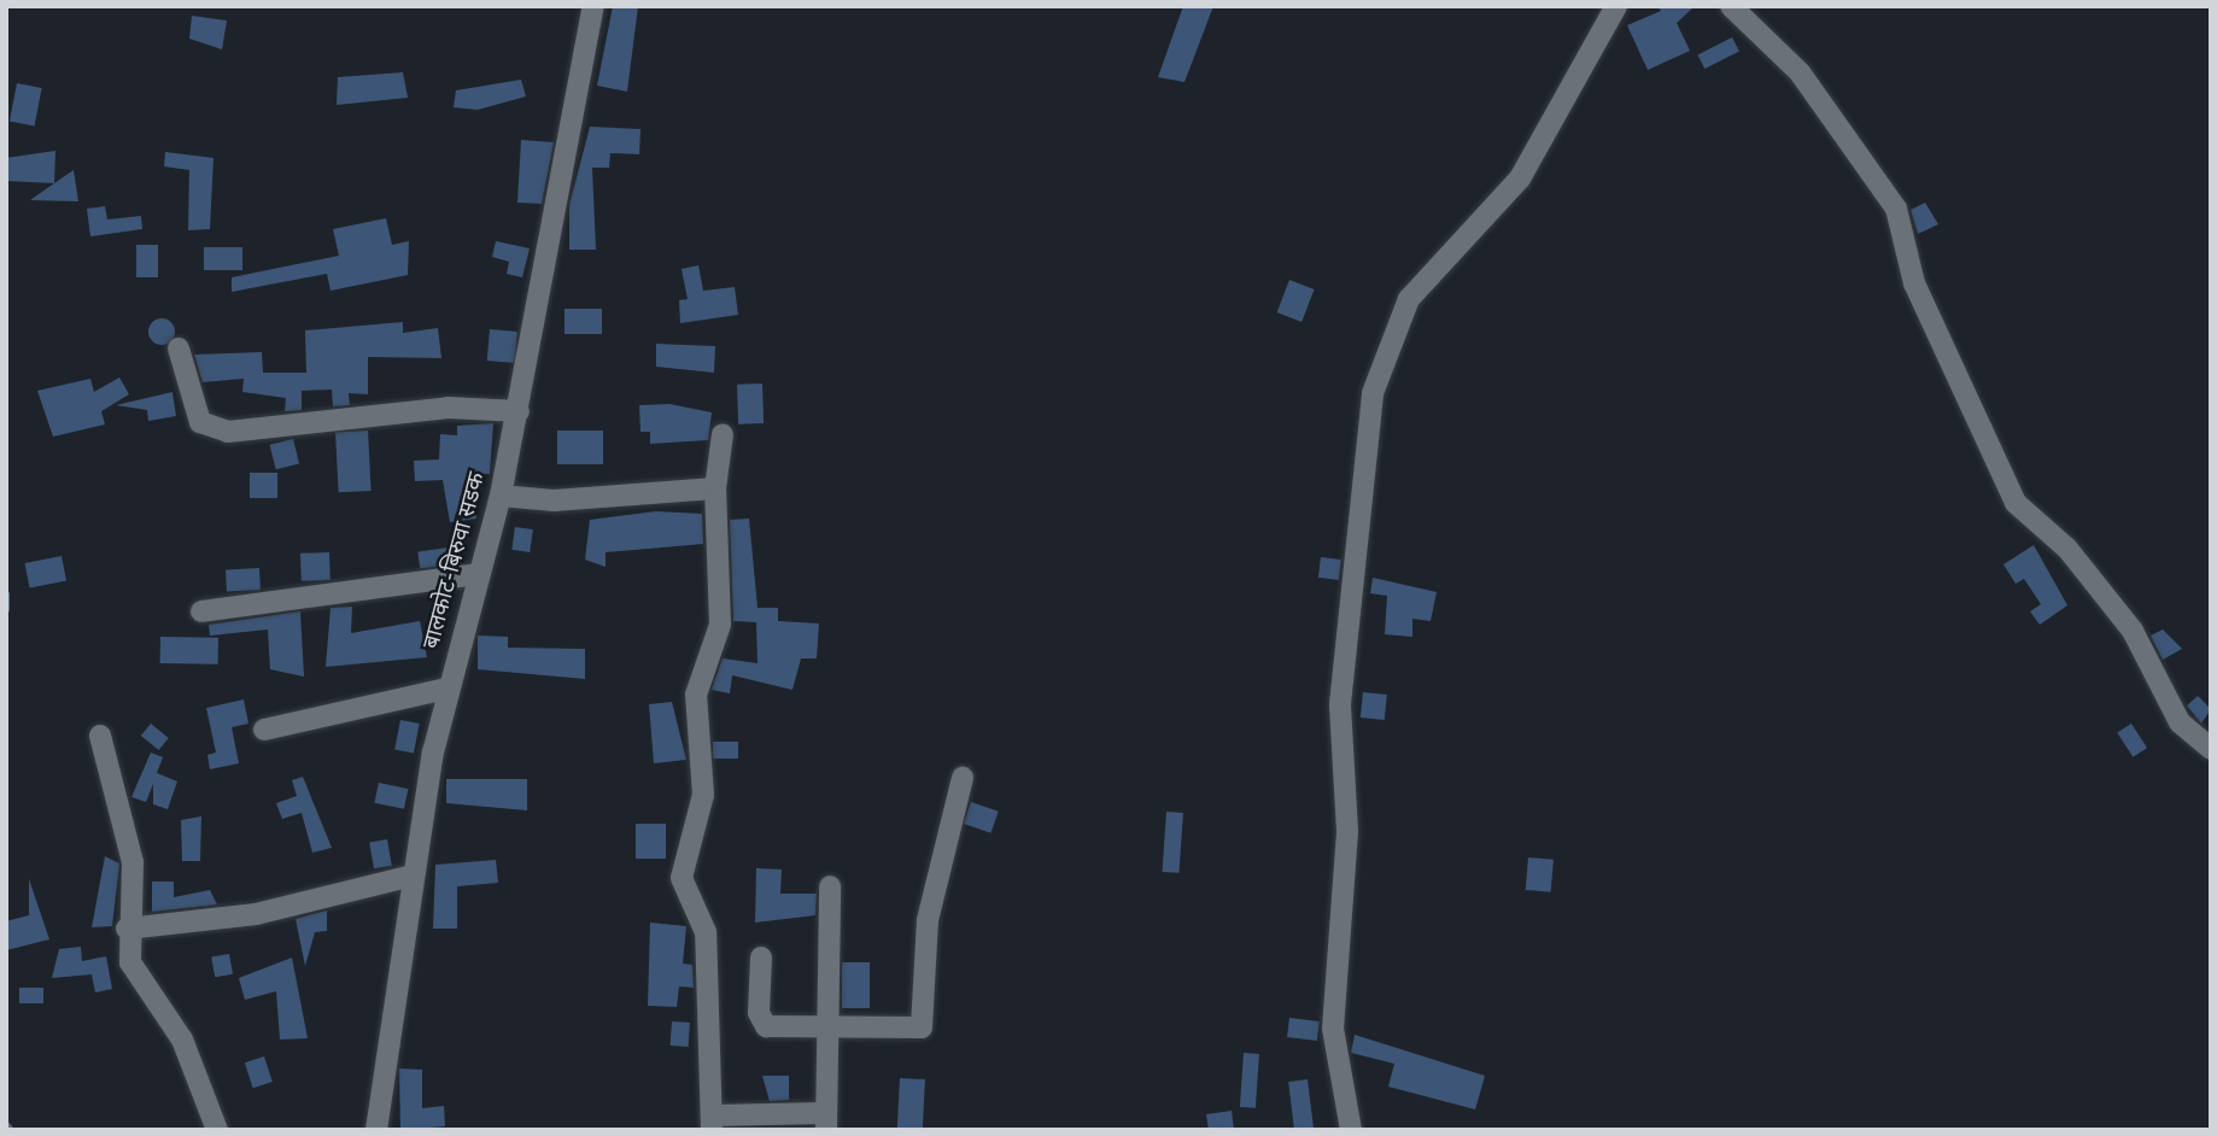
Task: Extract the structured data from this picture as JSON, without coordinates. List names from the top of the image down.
{
  "streets": {
    "street": ["बालकोट-बिरुवा सडक"]
  }
}
